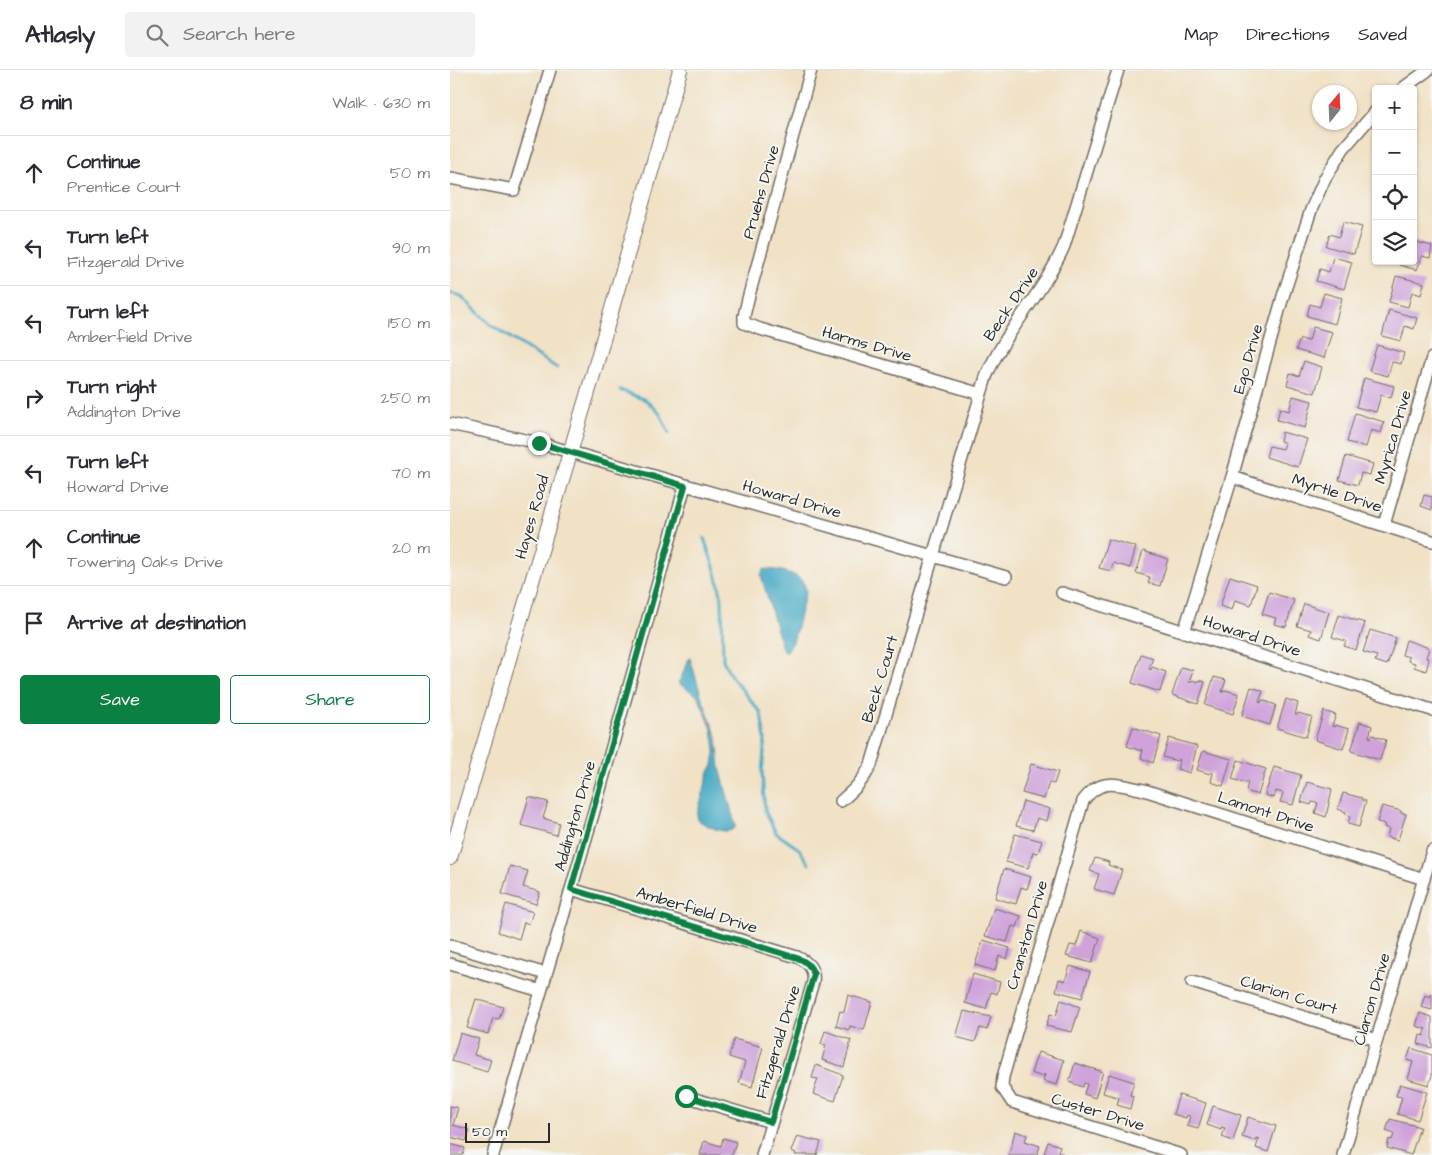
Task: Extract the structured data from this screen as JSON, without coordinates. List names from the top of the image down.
{
  "streets": {
    "street": [
      "Pruehs Drive",
      "Beck Drive",
      "Harms Drive",
      "Ego Drive",
      "Myrica Drive",
      "Myrtle Drive",
      "Howard Drive",
      "Hayes Road",
      "Beck Court",
      "Lamont Drive",
      "Addington Drive",
      "Amberfield Drive",
      "Cranston Drive",
      "Clarion Court",
      "Clarion Drive",
      "Fitzgerald Drive",
      "Custer Drive"
    ]
  },
  "crossings": [
    ["Pruehs Drive", "Harms Drive"],
    ["Beck Drive", "Harms Drive"],
    ["Beck Drive", "Howard Drive"],
    ["Beck Drive", "Beck Court"],
    ["Ego Drive", "Myrtle Drive"],
    ["Ego Drive", "Howard Drive"],
    ["Myrica Drive", "Myrtle Drive"],
    ["Howard Drive", "Hayes Road"],
    ["Howard Drive", "Beck Court"],
    ["Howard Drive", "Addington Drive"],
    ["Lamont Drive", "Cranston Drive"],
    ["Lamont Drive", "Clarion Drive"],
    ["Addington Drive", "Amberfield Drive"],
    ["Amberfield Drive", "Fitzgerald Drive"],
    ["Cranston Drive", "Custer Drive"],
    ["Clarion Court", "Clarion Drive"]
  ],
  "scale_bar": "50 m",
  "north": "top",
  "page": {
    "header": "Atlasly",
    "search": "Search here",
    "nav": ["Map", "Directions", "Saved"],
    "heading": ["8 min", "Walk · 630 m"],
    "map_buttons": ["+", "−"],
    "list": [
      ["Continue", "Prentice Court", "50 m"],
      ["Turn left", "Fitzgerald Drive", "90 m"],
      ["Turn left", "Amberfield Drive", "150 m"],
      ["Turn right", "Addington Drive", "250 m"],
      ["Turn left", "Howard Drive", "70 m"],
      ["Continue", "Towering Oaks Drive", "20 m"],
      "Arrive at destination"
    ],
    "buttons": ["Save", "Share"],
    "scale": "50 m"
  }
}
